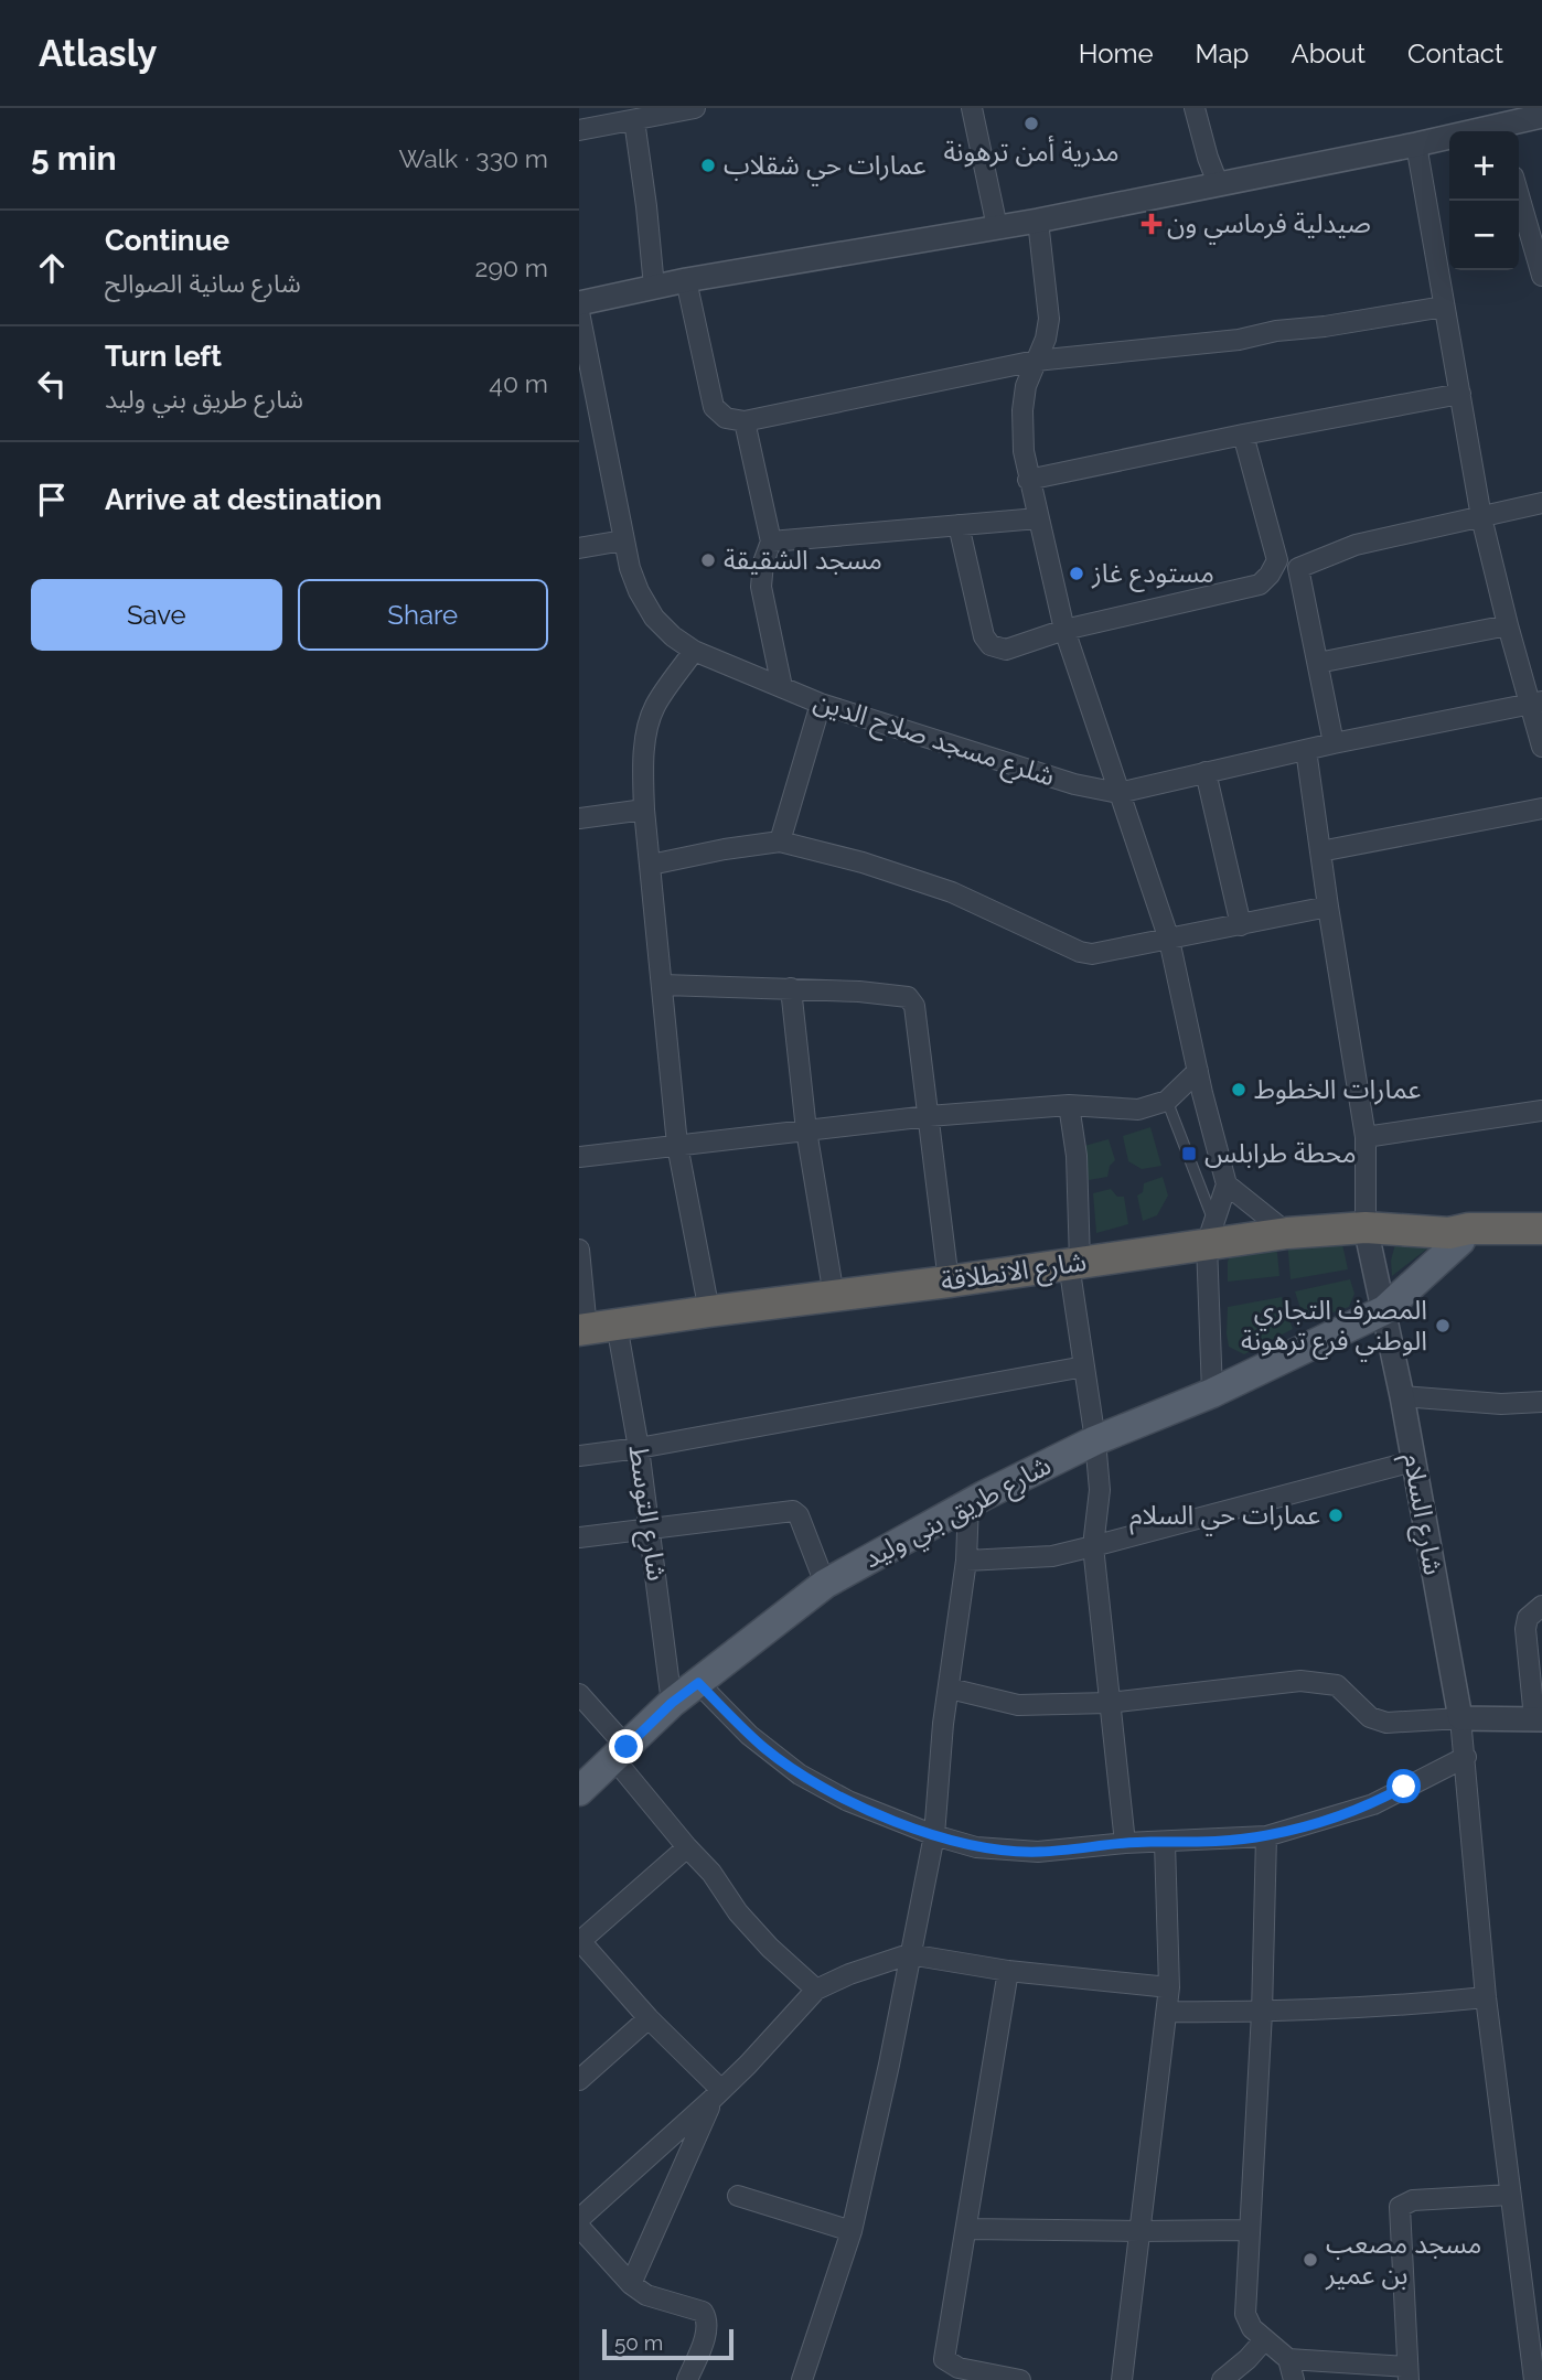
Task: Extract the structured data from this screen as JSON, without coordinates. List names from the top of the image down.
{
  "streets": {
    "highway": ["شارع الانطلاقة"],
    "main road": ["شارع طريق بني وليد"],
    "street": ["شلرع مسجد صلاح الدين", "شارع التوسط", "شارع السلام"]
  },
  "crossings": [
    ["شارع الانطلاقة", "شارع طريق بني وليد"],
    ["شارع الانطلاقة", "شارع التوسط"],
    ["شارع الانطلاقة", "شارع السلام"],
    ["شارع طريق بني وليد", "شارع التوسط"],
    ["شارع طريق بني وليد", "شارع السلام"]
  ],
  "places": {
    "other": [
      "مدرية أمن ترهونة",
      "عمارات حي شقلاب",
      "مسجد الشقيقة",
      "مستودع غاز",
      "عمارات الخطوط",
      "المصرف التجاري الوطني فرع ترهونة",
      "عمارات حي السلام",
      "مسجد مصعب بن عمير"
    ],
    "health": ["صيدلية فرماسي ون"],
    "transit": ["محطة طرابلس"]
  },
  "scale_bar": "50 m",
  "page": {
    "header": "Atlasly",
    "nav": [
      "Home",
      "Map",
      "About",
      "Contact"
    ],
    "heading": ["5 min", "Walk · 330 m"],
    "map_buttons": ["+", "−"],
    "list": [
      ["Continue", "شارع سانية الصوالح", "290 m"],
      ["Turn left", "شارع طريق بني وليد", "40 m"],
      "Arrive at destination"
    ],
    "buttons": ["Save", "Share"],
    "scale": "50 m"
  }
}
